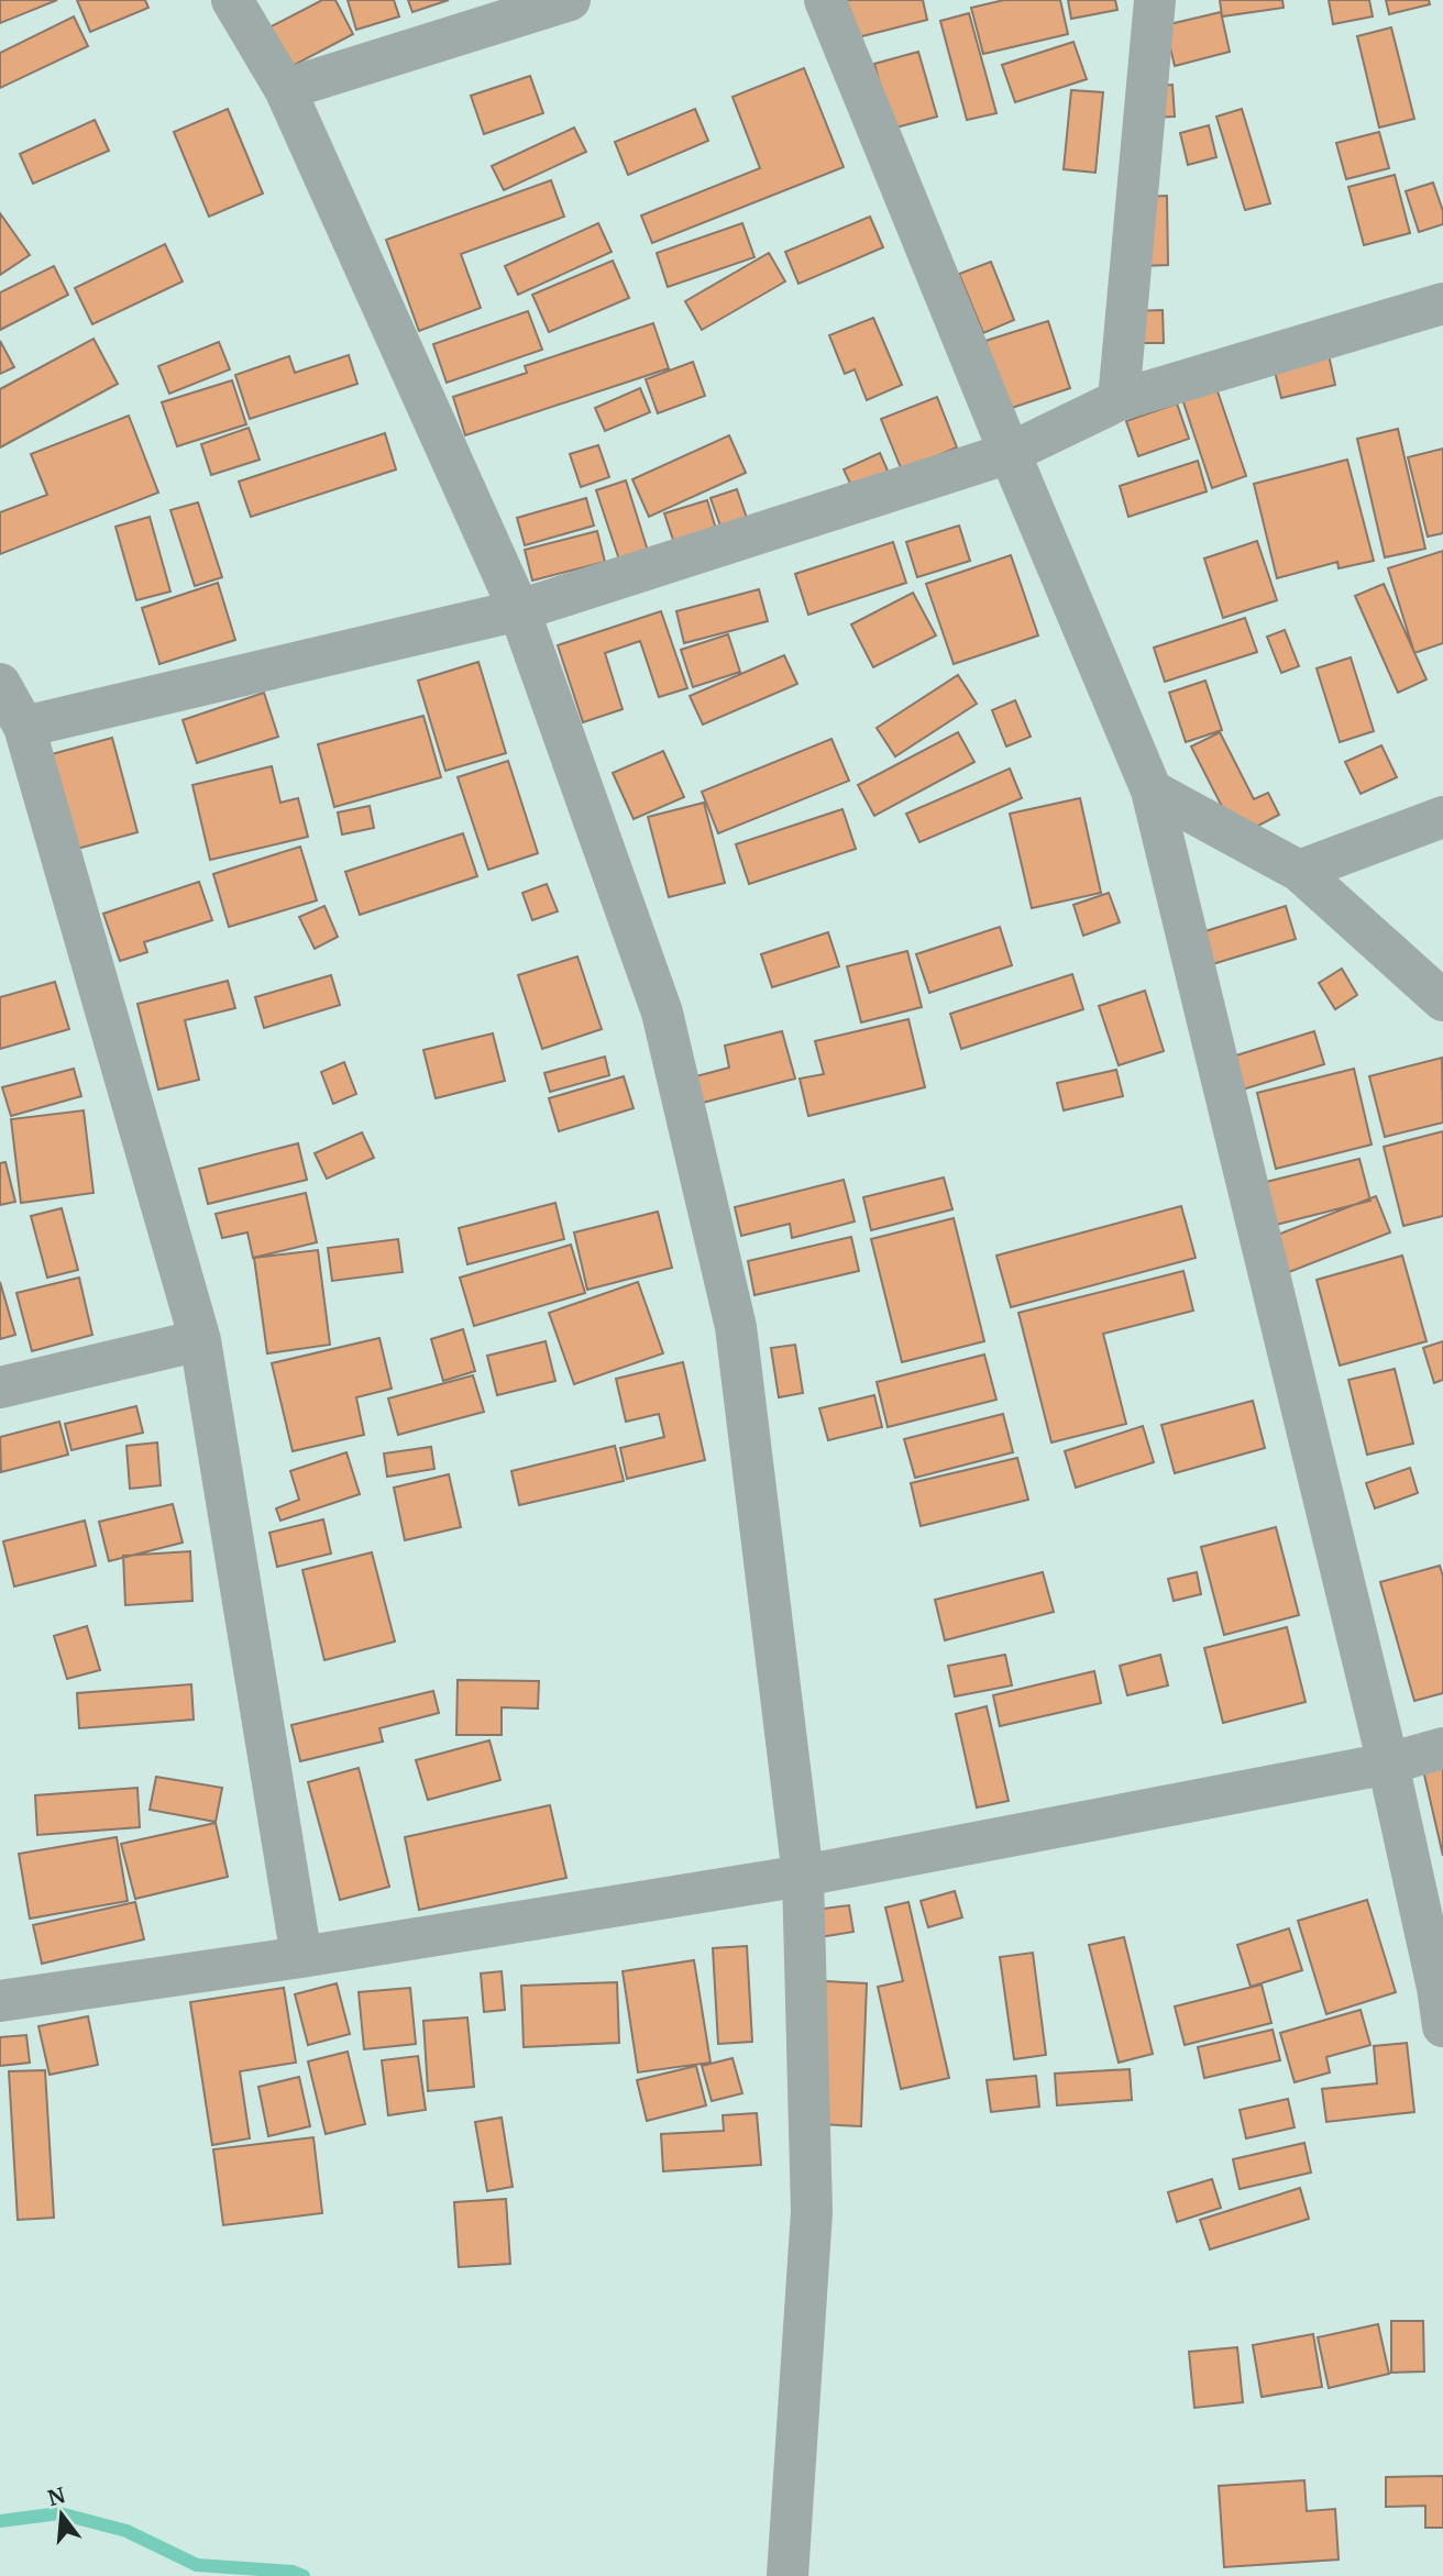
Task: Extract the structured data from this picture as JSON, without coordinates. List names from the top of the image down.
{
  "north": "top"
}
